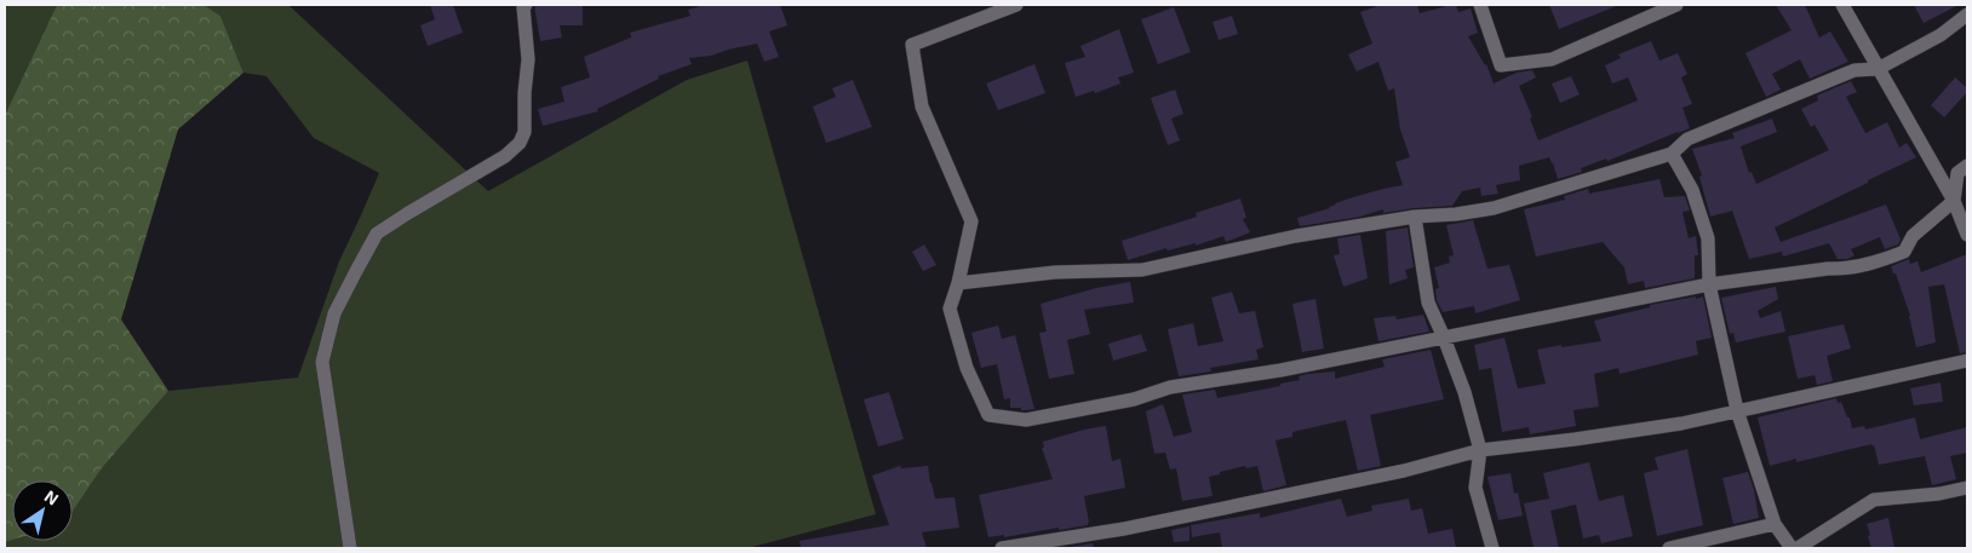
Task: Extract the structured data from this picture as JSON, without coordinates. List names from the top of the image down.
{
  "north": "top right"
}
